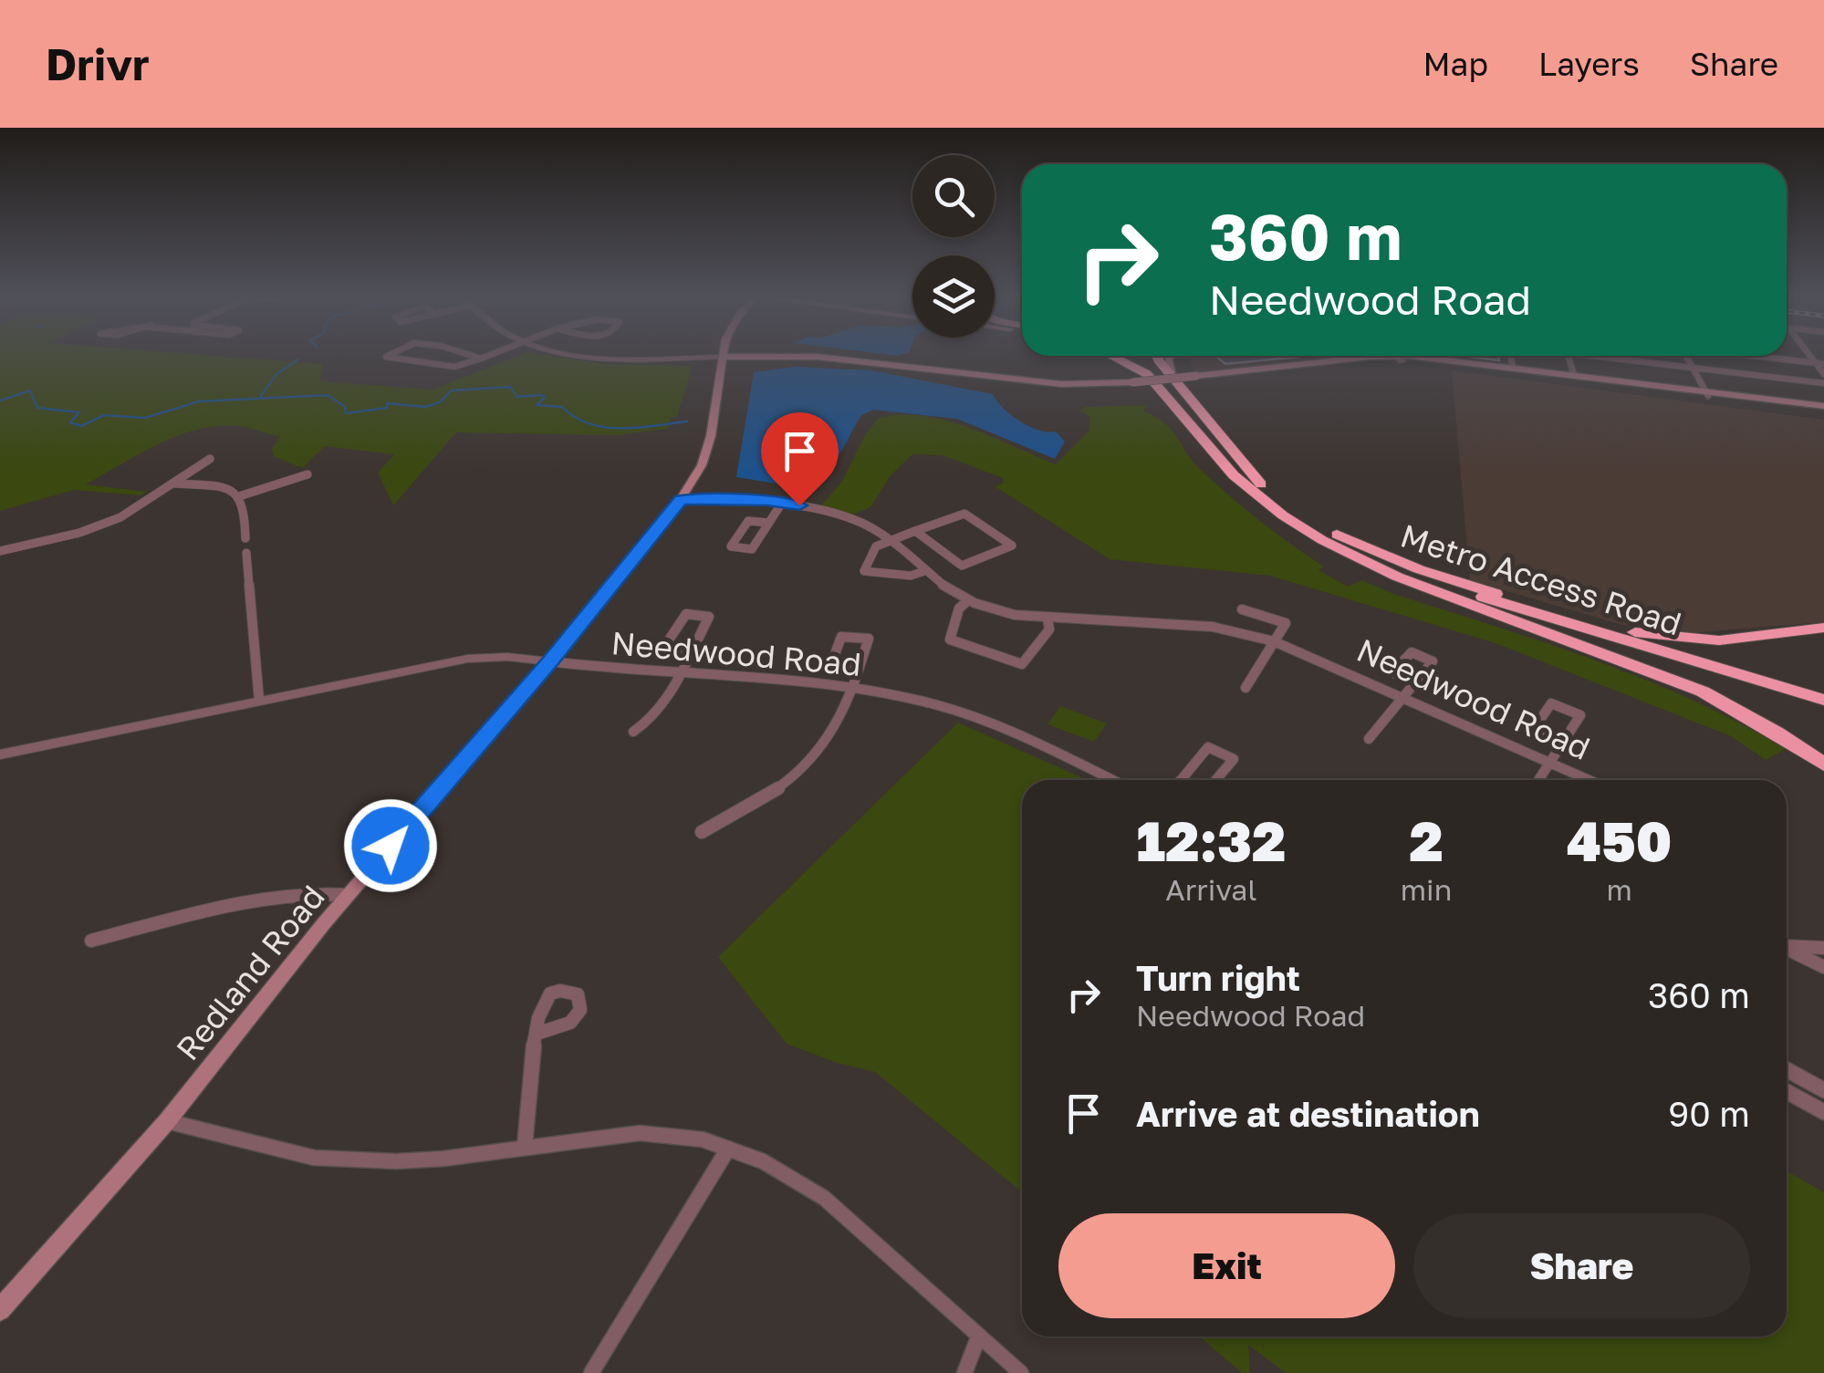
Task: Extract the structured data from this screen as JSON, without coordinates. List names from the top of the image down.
{
  "streets": {
    "highway": ["Metro Access Road"],
    "main road": ["Redland Road"],
    "street": ["Needwood Road"]
  },
  "crossings": [
    ["Needwood Road", "Redland Road"]
  ],
  "page": {
    "header": "Drivr",
    "nav": ["Map", "Layers", "Share"],
    "turn": ["360 m", "Needwood Road"],
    "eta": [
      "12:32",
      "Arrival",
      "2",
      "min",
      "450",
      "m"
    ],
    "list": [
      {
        "name": "Turn right",
        "note": "Needwood Road",
        "value": "360 m"
      },
      {
        "name": "Arrive at destination",
        "value": "90 m"
      }
    ],
    "buttons": ["Exit", "Share"]
  }
}
